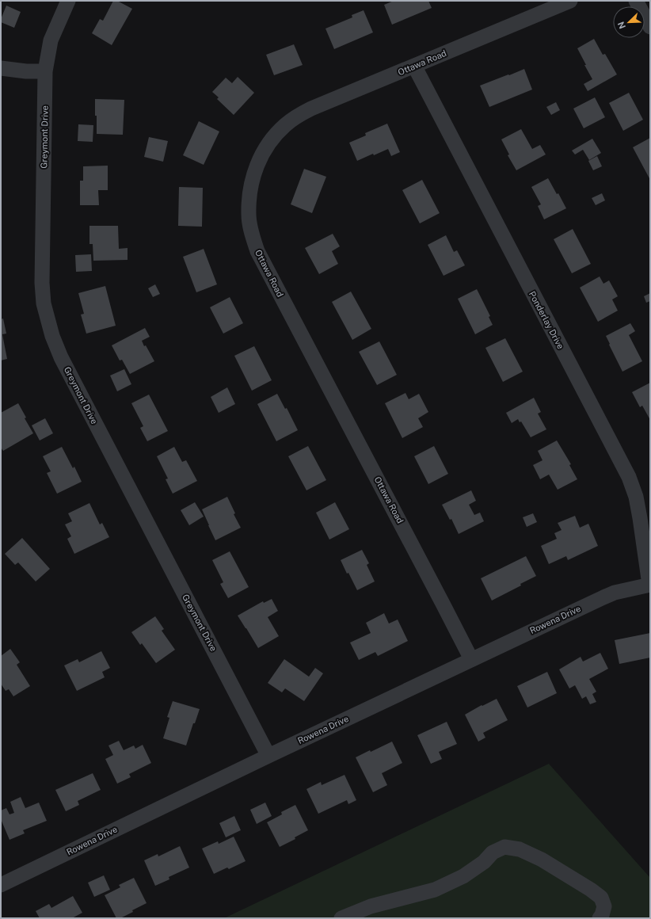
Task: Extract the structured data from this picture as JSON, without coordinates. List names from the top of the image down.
{
  "streets": {
    "street": [
      "Ottawa Road",
      "Greymont Drive",
      "Ponderlay Drive",
      "Rowena Drive"
    ]
  },
  "crossings": [
    ["Ottawa Road", "Ponderlay Drive"],
    ["Ottawa Road", "Rowena Drive"],
    ["Greymont Drive", "Rowena Drive"],
    ["Ponderlay Drive", "Rowena Drive"]
  ],
  "north": "bottom left"
}
